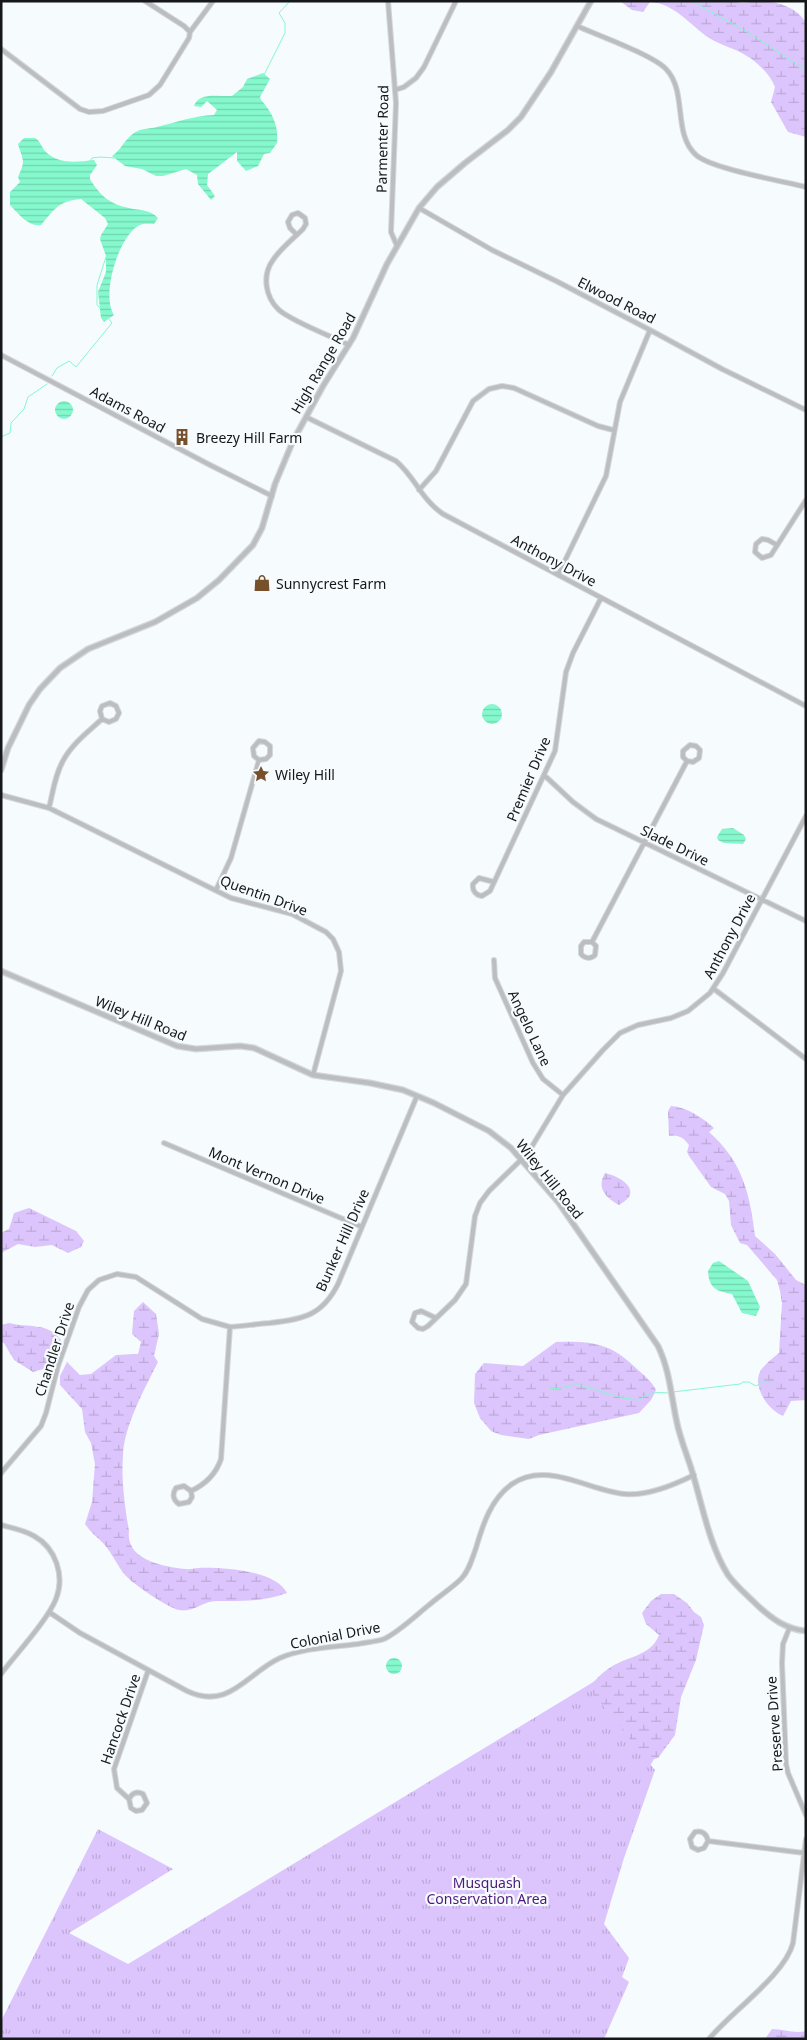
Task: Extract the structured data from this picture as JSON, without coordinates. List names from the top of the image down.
{
  "streets": {
    "street": [
      "Parmenter Road",
      "Elwood Road",
      "High Range Road",
      "Adams Road",
      "Anthony Drive",
      "Premier Drive",
      "Slade Drive",
      "Quentin Drive",
      "Wiley Hill Road",
      "Angelo Lane",
      "Mont Vernon Drive",
      "Bunker Hill Drive",
      "Chandler Drive",
      "Colonial Drive",
      "Hancock Drive",
      "Preserve Drive"
    ]
  },
  "crossings": [
    ["Parmenter Road", "High Range Road"],
    ["Elwood Road", "High Range Road"],
    ["High Range Road", "Adams Road"],
    ["High Range Road", "Anthony Drive"],
    ["Anthony Drive", "Premier Drive"],
    ["Anthony Drive", "Slade Drive"],
    ["Anthony Drive", "Wiley Hill Road"],
    ["Anthony Drive", "Angelo Lane"],
    ["Premier Drive", "Slade Drive"],
    ["Quentin Drive", "Wiley Hill Road"],
    ["Wiley Hill Road", "Bunker Hill Drive"],
    ["Wiley Hill Road", "Colonial Drive"],
    ["Wiley Hill Road", "Preserve Drive"],
    ["Mont Vernon Drive", "Bunker Hill Drive"],
    ["Bunker Hill Drive", "Chandler Drive"],
    ["Colonial Drive", "Hancock Drive"]
  ],
  "parks": ["Musquash Conservation Area"],
  "places": {
    "building": ["Breezy Hill Farm"],
    "shop": ["Sunnycrest Farm"],
    "place": ["Wiley Hill"]
  }
}
